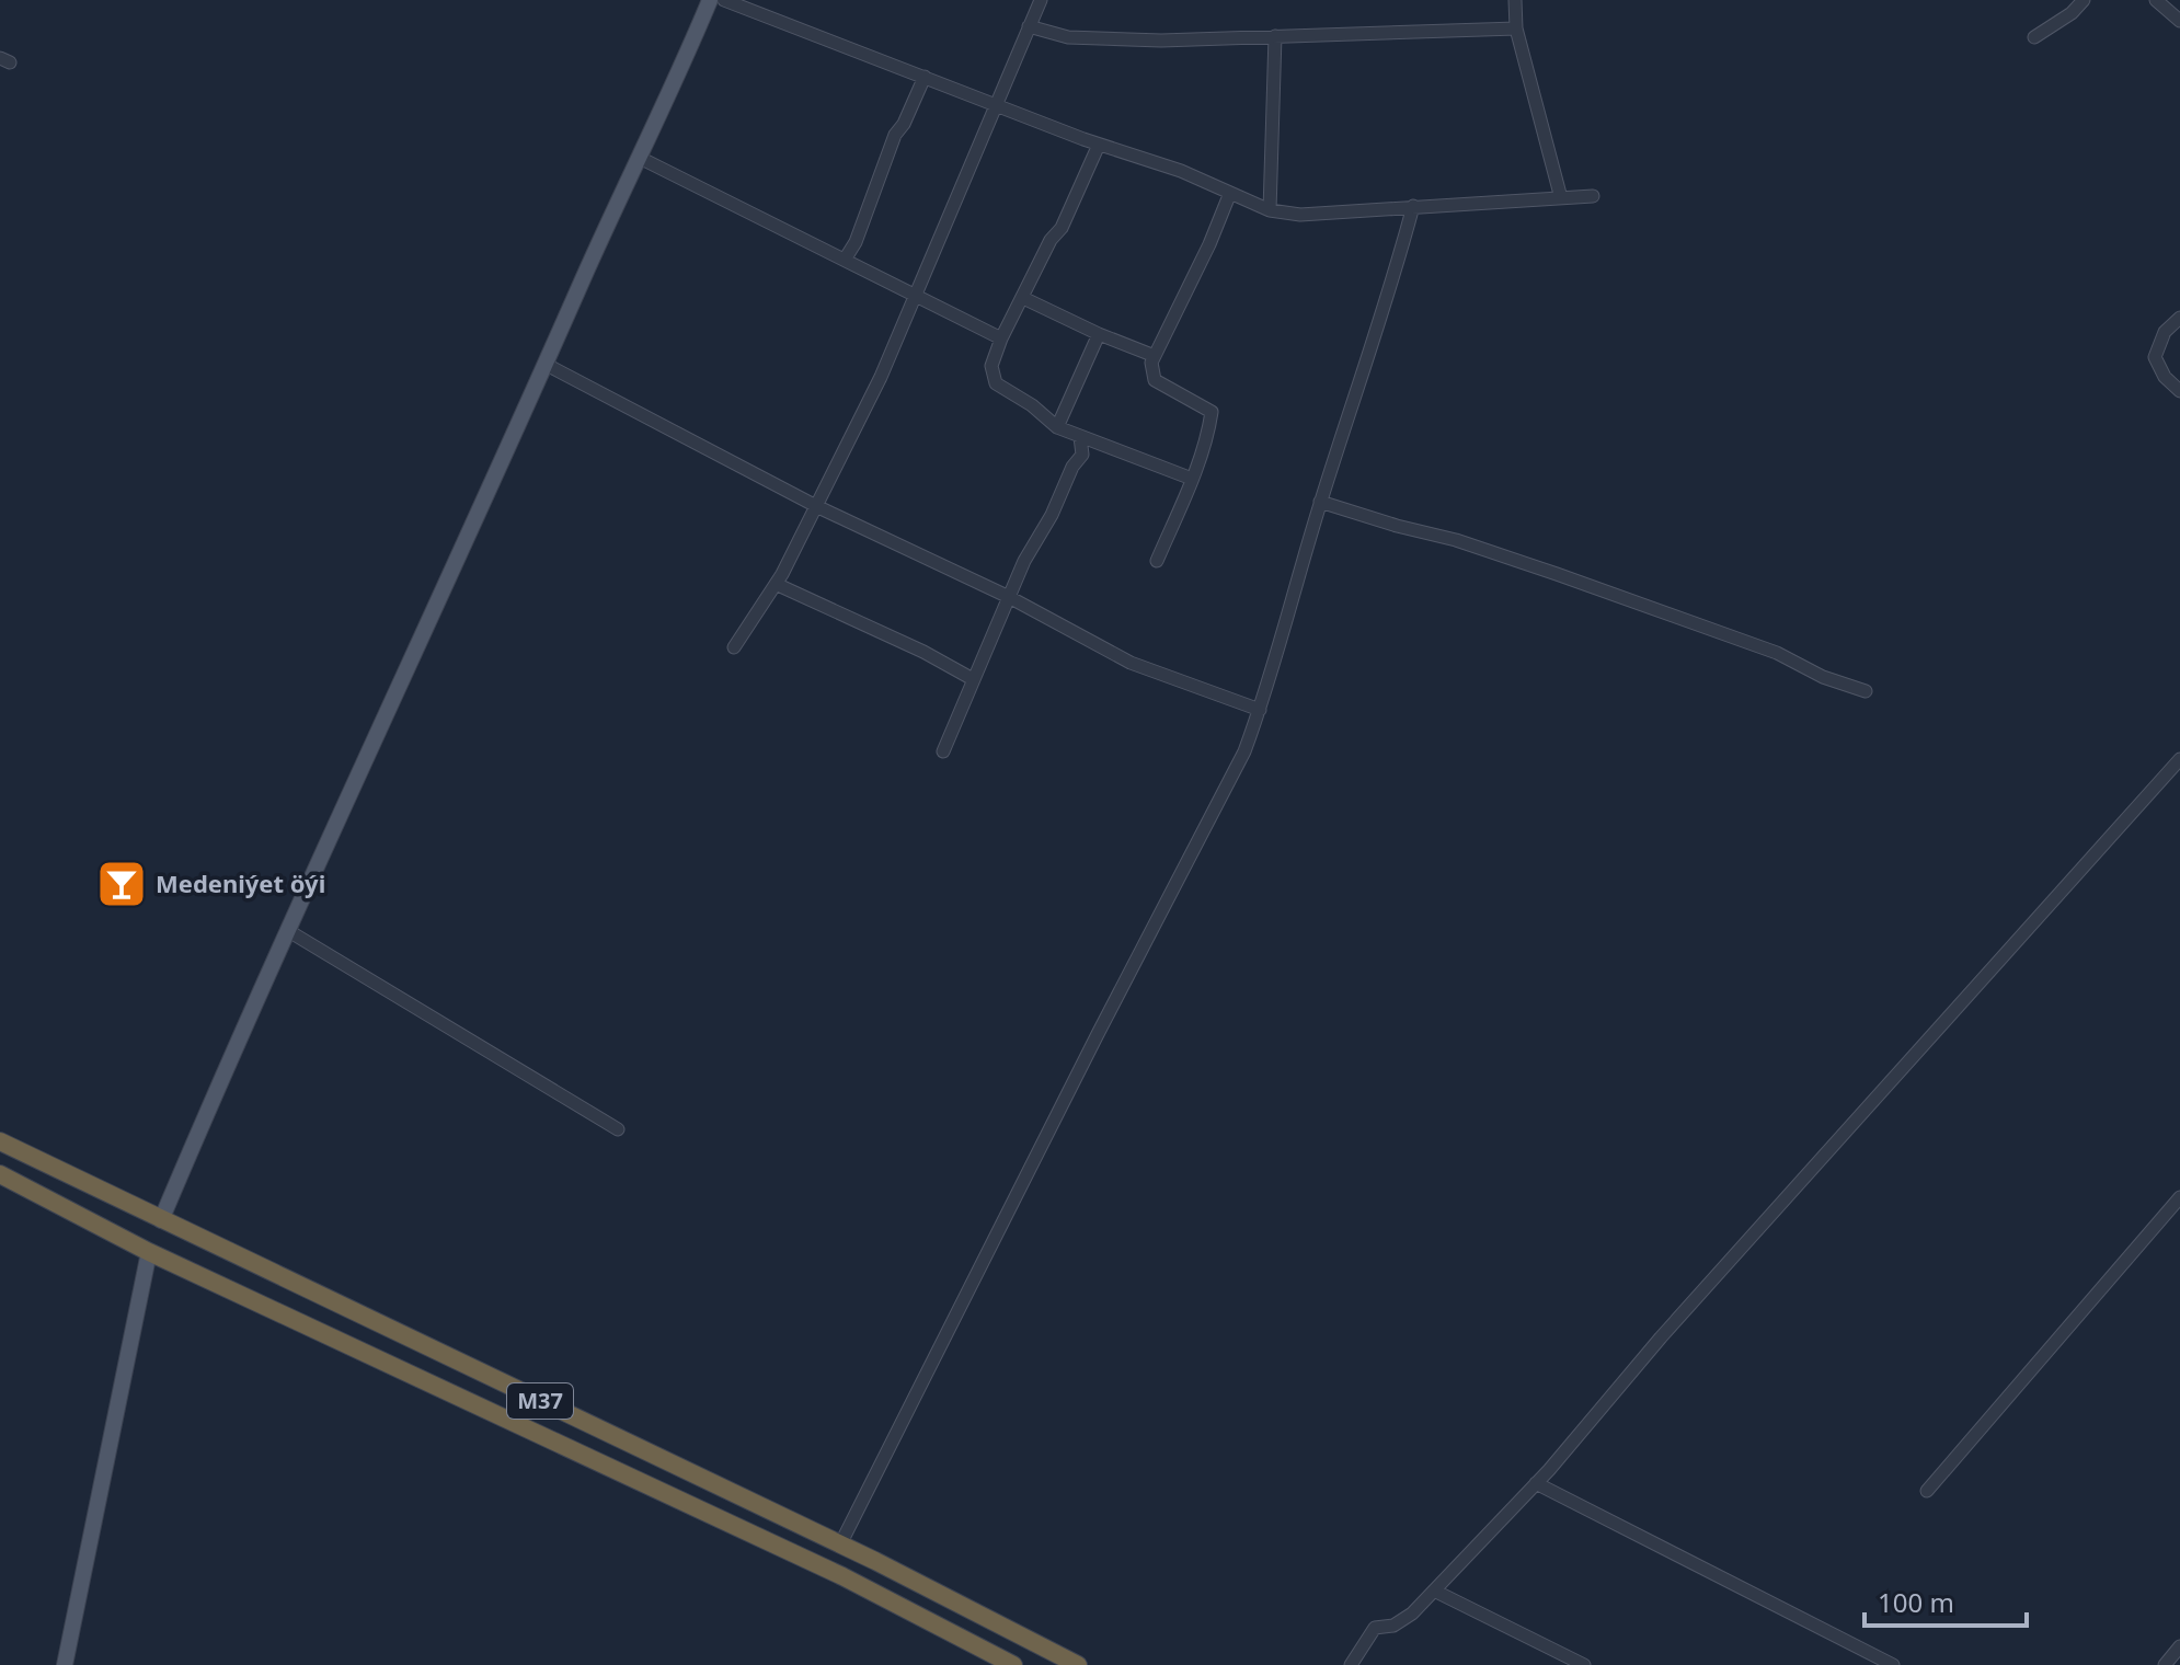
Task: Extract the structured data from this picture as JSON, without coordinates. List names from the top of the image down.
{
  "streets": {
    "highway": ["M37"]
  },
  "places": {
    "bar": ["Medeniýet öýi"]
  },
  "scale_bar": "100 m"
}
